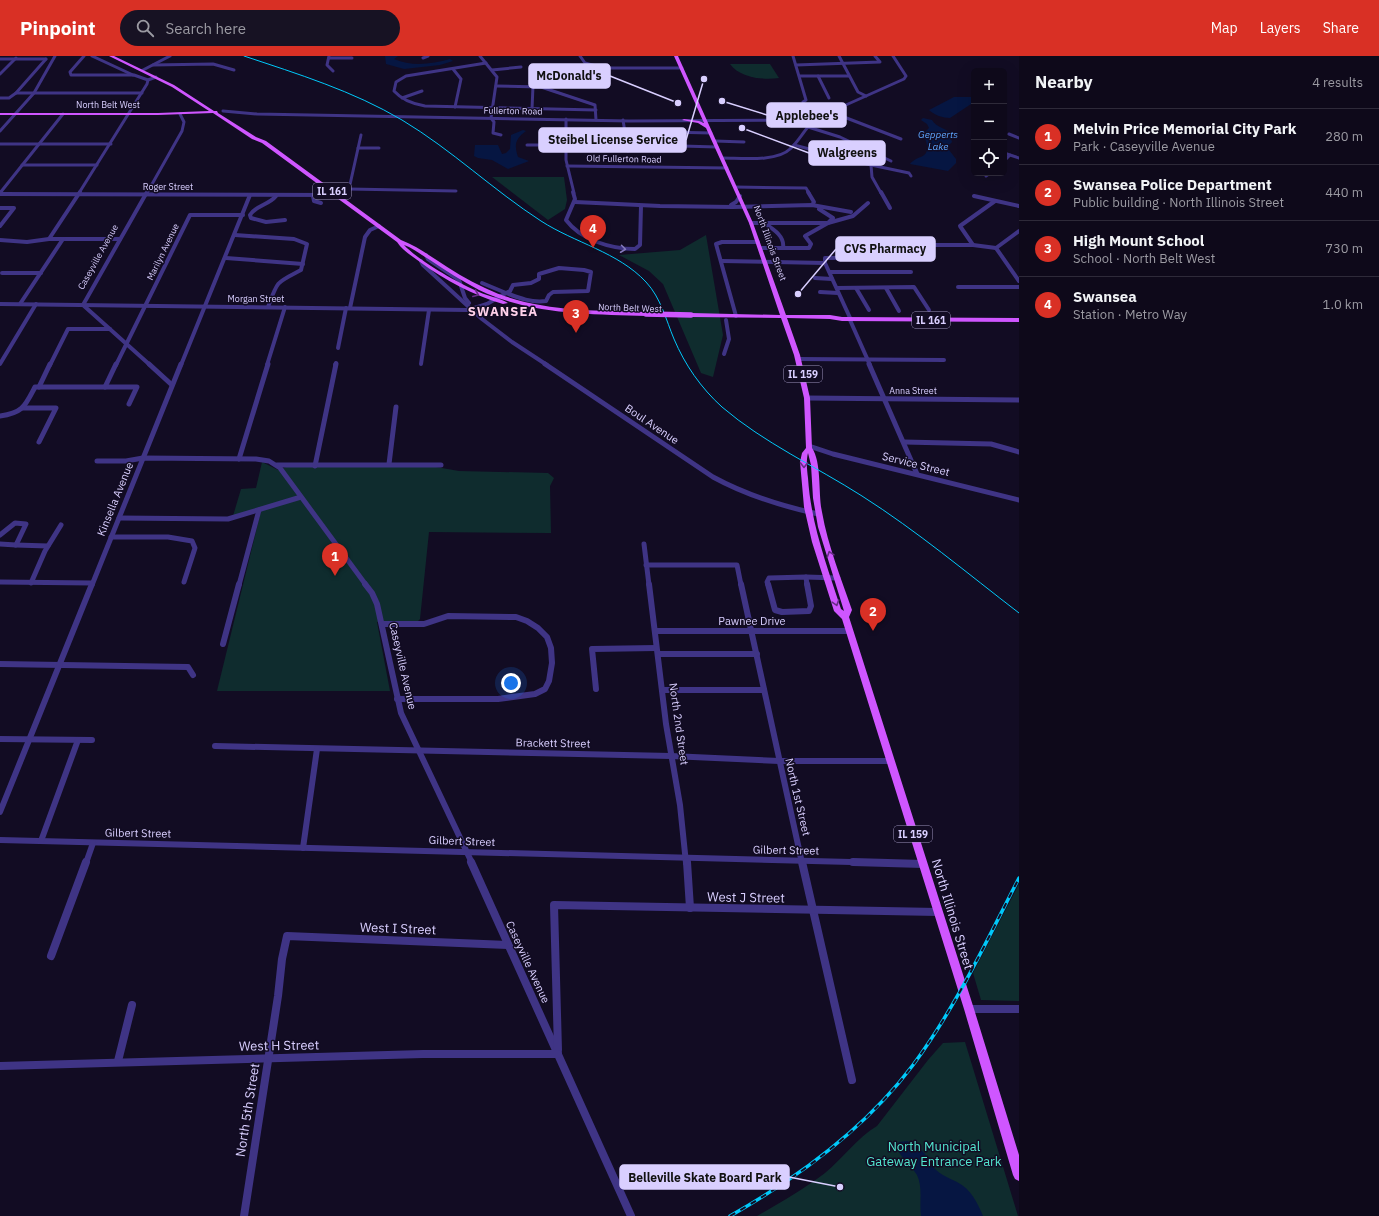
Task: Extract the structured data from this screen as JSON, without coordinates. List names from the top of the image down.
{
  "streets": {
    "main road": [
      "North Belt West",
      "IL 161",
      "North Illinois Street",
      "IL 159"
    ],
    "street": [
      "Fullerton Road",
      "Old Fullerton Road",
      "Roger Street",
      "Marilyn Avenue",
      "Caseyville Avenue",
      "Morgan Street",
      "Anna Street",
      "Boul Avenue",
      "Service Street",
      "Kinsella Avenue",
      "Pawnee Drive",
      "North 2nd Street",
      "Brackett Street",
      "North 1st Street",
      "Gilbert Street",
      "West J Street",
      "West I Street",
      "West H Street",
      "North 5th Street"
    ]
  },
  "crossings": [
    ["North Belt West", "Fullerton Road"],
    ["North Belt West", "Roger Street"],
    ["North Belt West", "IL 161"],
    ["North Belt West", "North Illinois Street"],
    ["North Belt West", "Caseyville Avenue"],
    ["North Belt West", "Morgan Street"],
    ["North Belt West", "Boul Avenue"],
    ["Fullerton Road", "North Illinois Street"],
    ["Old Fullerton Road", "North Illinois Street"],
    ["Roger Street", "Caseyville Avenue"],
    ["Roger Street", "Kinsella Avenue"],
    ["IL 161", "North Illinois Street"],
    ["North Illinois Street", "Anna Street"],
    ["North Illinois Street", "Boul Avenue"],
    ["North Illinois Street", "Service Street"],
    ["North Illinois Street", "Pawnee Drive"],
    ["North Illinois Street", "Brackett Street"],
    ["North Illinois Street", "Gilbert Street"],
    ["North Illinois Street", "West J Street"],
    ["Marilyn Avenue", "Caseyville Avenue"],
    ["Marilyn Avenue", "Morgan Street"],
    ["Marilyn Avenue", "Kinsella Avenue"],
    ["Caseyville Avenue", "Morgan Street"],
    ["Caseyville Avenue", "Kinsella Avenue"],
    ["Caseyville Avenue", "Brackett Street"],
    ["Caseyville Avenue", "Gilbert Street"],
    ["Caseyville Avenue", "West J Street"],
    ["Caseyville Avenue", "West I Street"],
    ["Caseyville Avenue", "West H Street"],
    ["Morgan Street", "Boul Avenue"],
    ["Morgan Street", "Kinsella Avenue"],
    ["Pawnee Drive", "North 2nd Street"],
    ["Pawnee Drive", "North 1st Street"],
    ["North 2nd Street", "Brackett Street"],
    ["North 2nd Street", "North 1st Street"],
    ["North 2nd Street", "Gilbert Street"],
    ["North 2nd Street", "West J Street"],
    ["Brackett Street", "North 1st Street"],
    ["North 1st Street", "Gilbert Street"],
    ["North 1st Street", "West J Street"],
    ["West J Street", "West H Street"],
    ["West I Street", "North 5th Street"],
    ["West H Street", "North 5th Street"]
  ],
  "districts": ["SWANSEA"],
  "water": ["Gepperts Lake"],
  "parks": ["North Municipal Gateway Entrance Park"],
  "places": [
    "Steibel License Service",
    "Applebee's",
    "McDonald's",
    "Walgreens",
    "CVS Pharmacy",
    "Belleville Skate Board Park"
  ],
  "page": {
    "header": "Pinpoint",
    "search": "Search here",
    "nav": ["Map", "Layers", "Share"],
    "heading": ["Nearby", "4 results"],
    "map_buttons": ["+", "−"],
    "list": [
      {
        "mark": "1",
        "name": "Melvin Price Memorial City Park",
        "note": "Park · Caseyville Avenue",
        "value": "280 m"
      },
      {
        "mark": "2",
        "name": "Swansea Police Department",
        "note": "Public building · North Illinois Street",
        "value": "440 m"
      },
      {
        "mark": "3",
        "name": "High Mount School",
        "note": "School · North Belt West",
        "value": "730 m"
      },
      {
        "mark": "4",
        "name": "Swansea",
        "note": "Station · Metro Way",
        "value": "1.0 km"
      }
    ],
    "pins": [
      "4",
      "3",
      "1",
      "2"
    ]
  }
}
